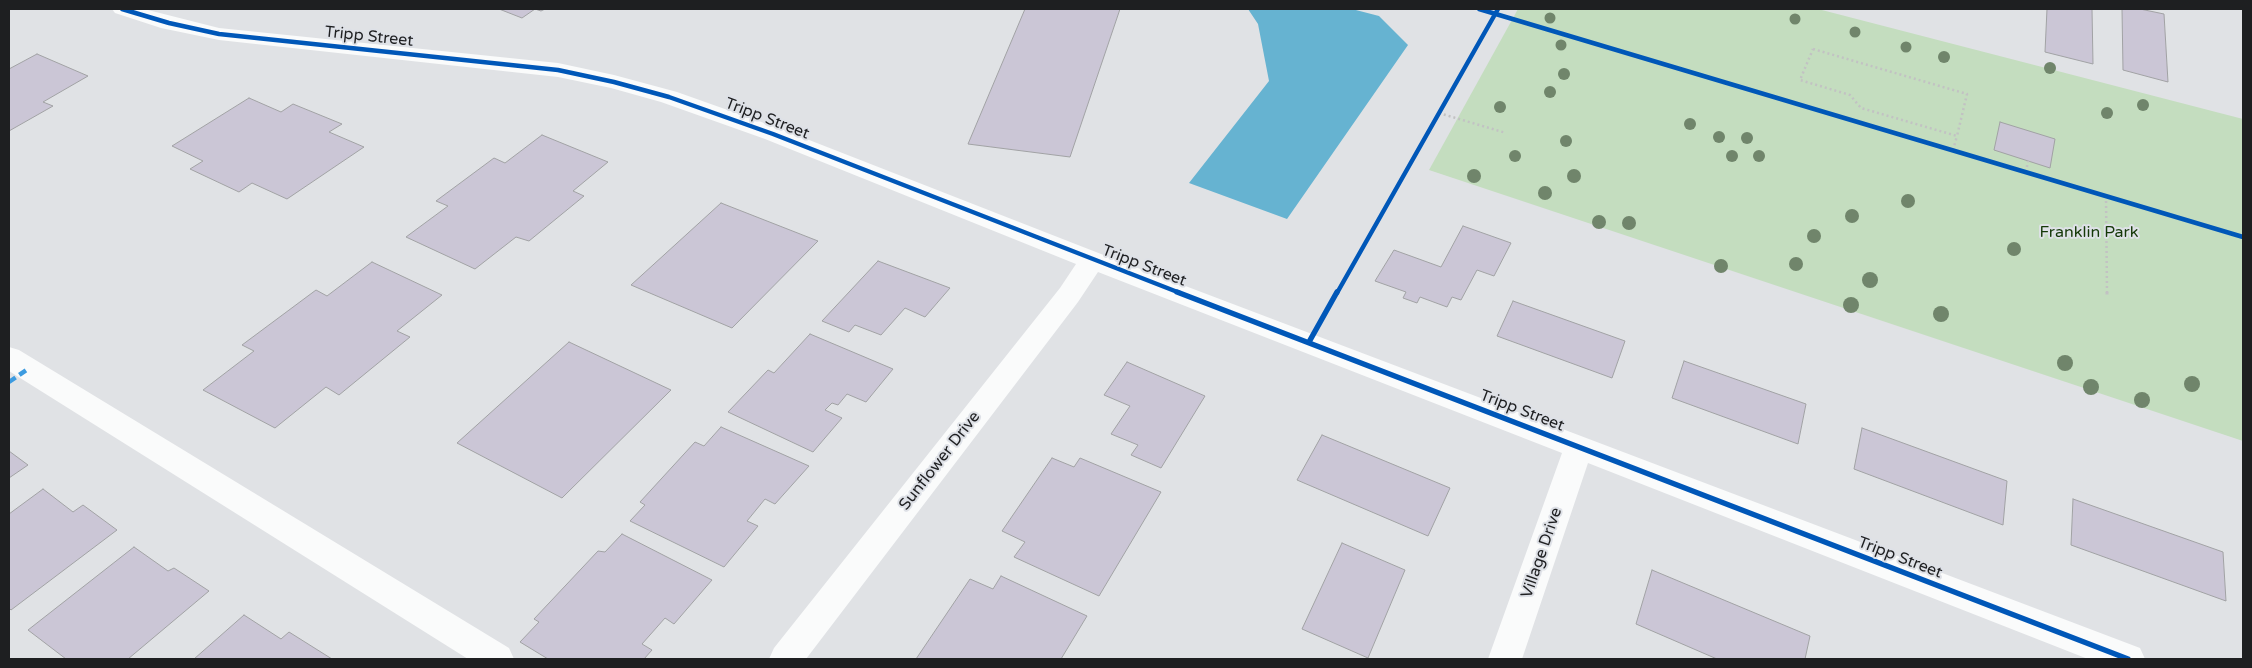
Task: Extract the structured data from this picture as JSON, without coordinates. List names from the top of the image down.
{
  "streets": {
    "street": ["Tripp Street", "Sunflower Drive", "Village Drive"]
  },
  "crossings": [
    ["Tripp Street", "Sunflower Drive"],
    ["Tripp Street", "Village Drive"]
  ],
  "parks": ["Franklin Park"]
}
